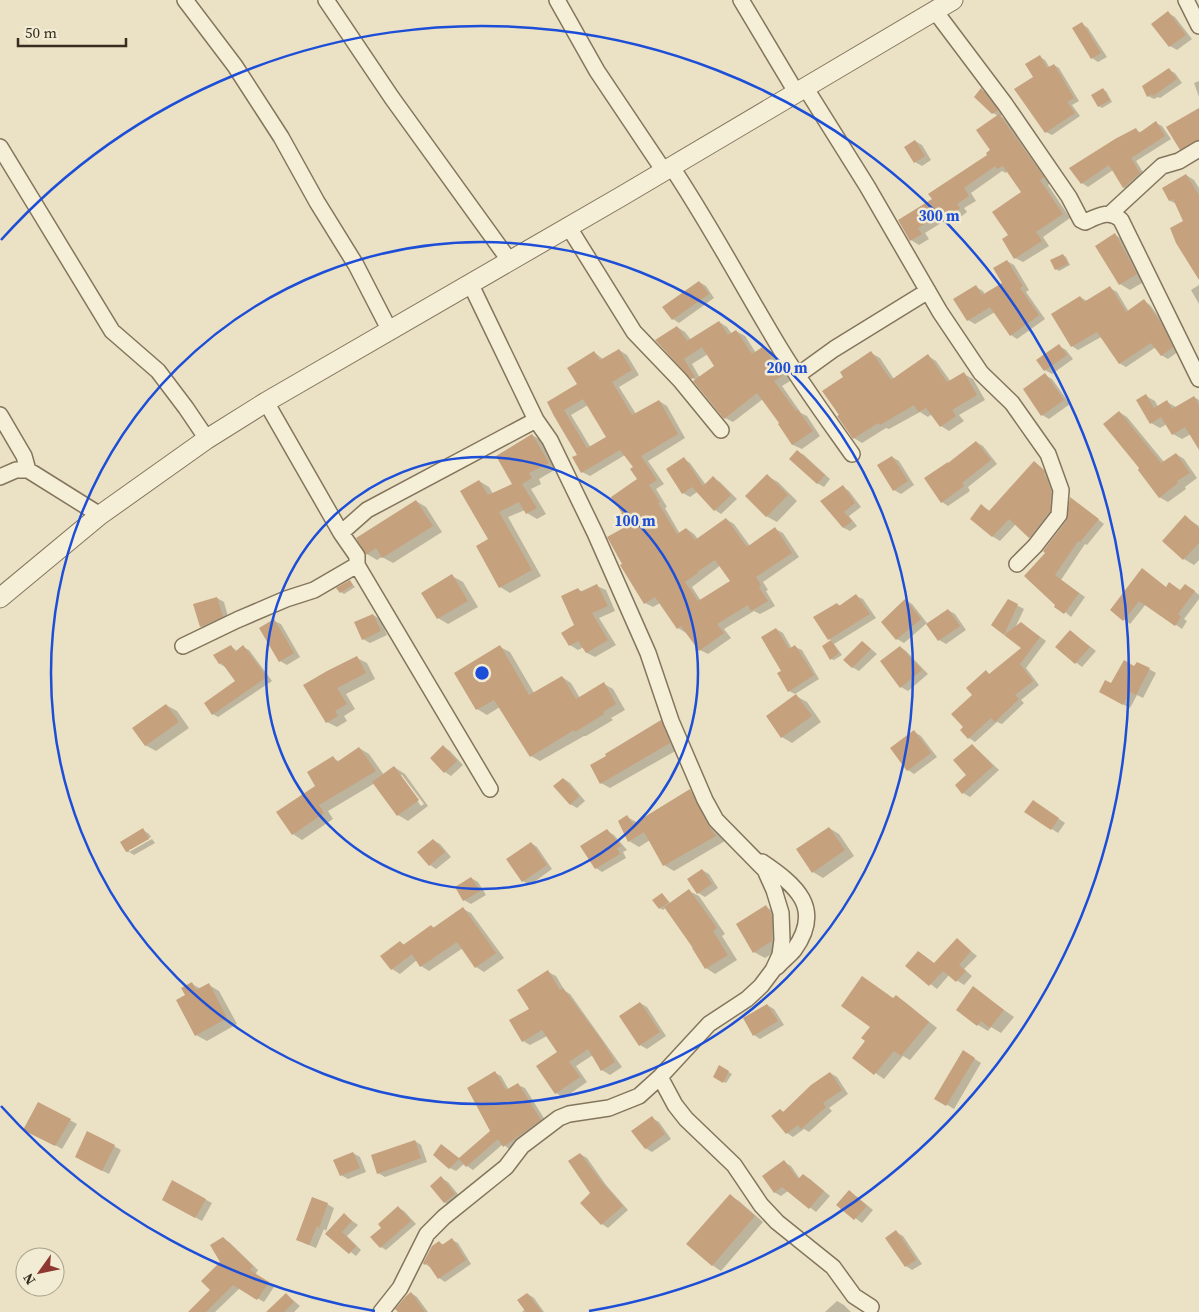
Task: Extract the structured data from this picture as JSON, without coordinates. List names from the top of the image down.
{
  "scale_bar": "50 m",
  "north": "bottom left",
  "rings": ["300 m", "200 m", "100 m"]
}
